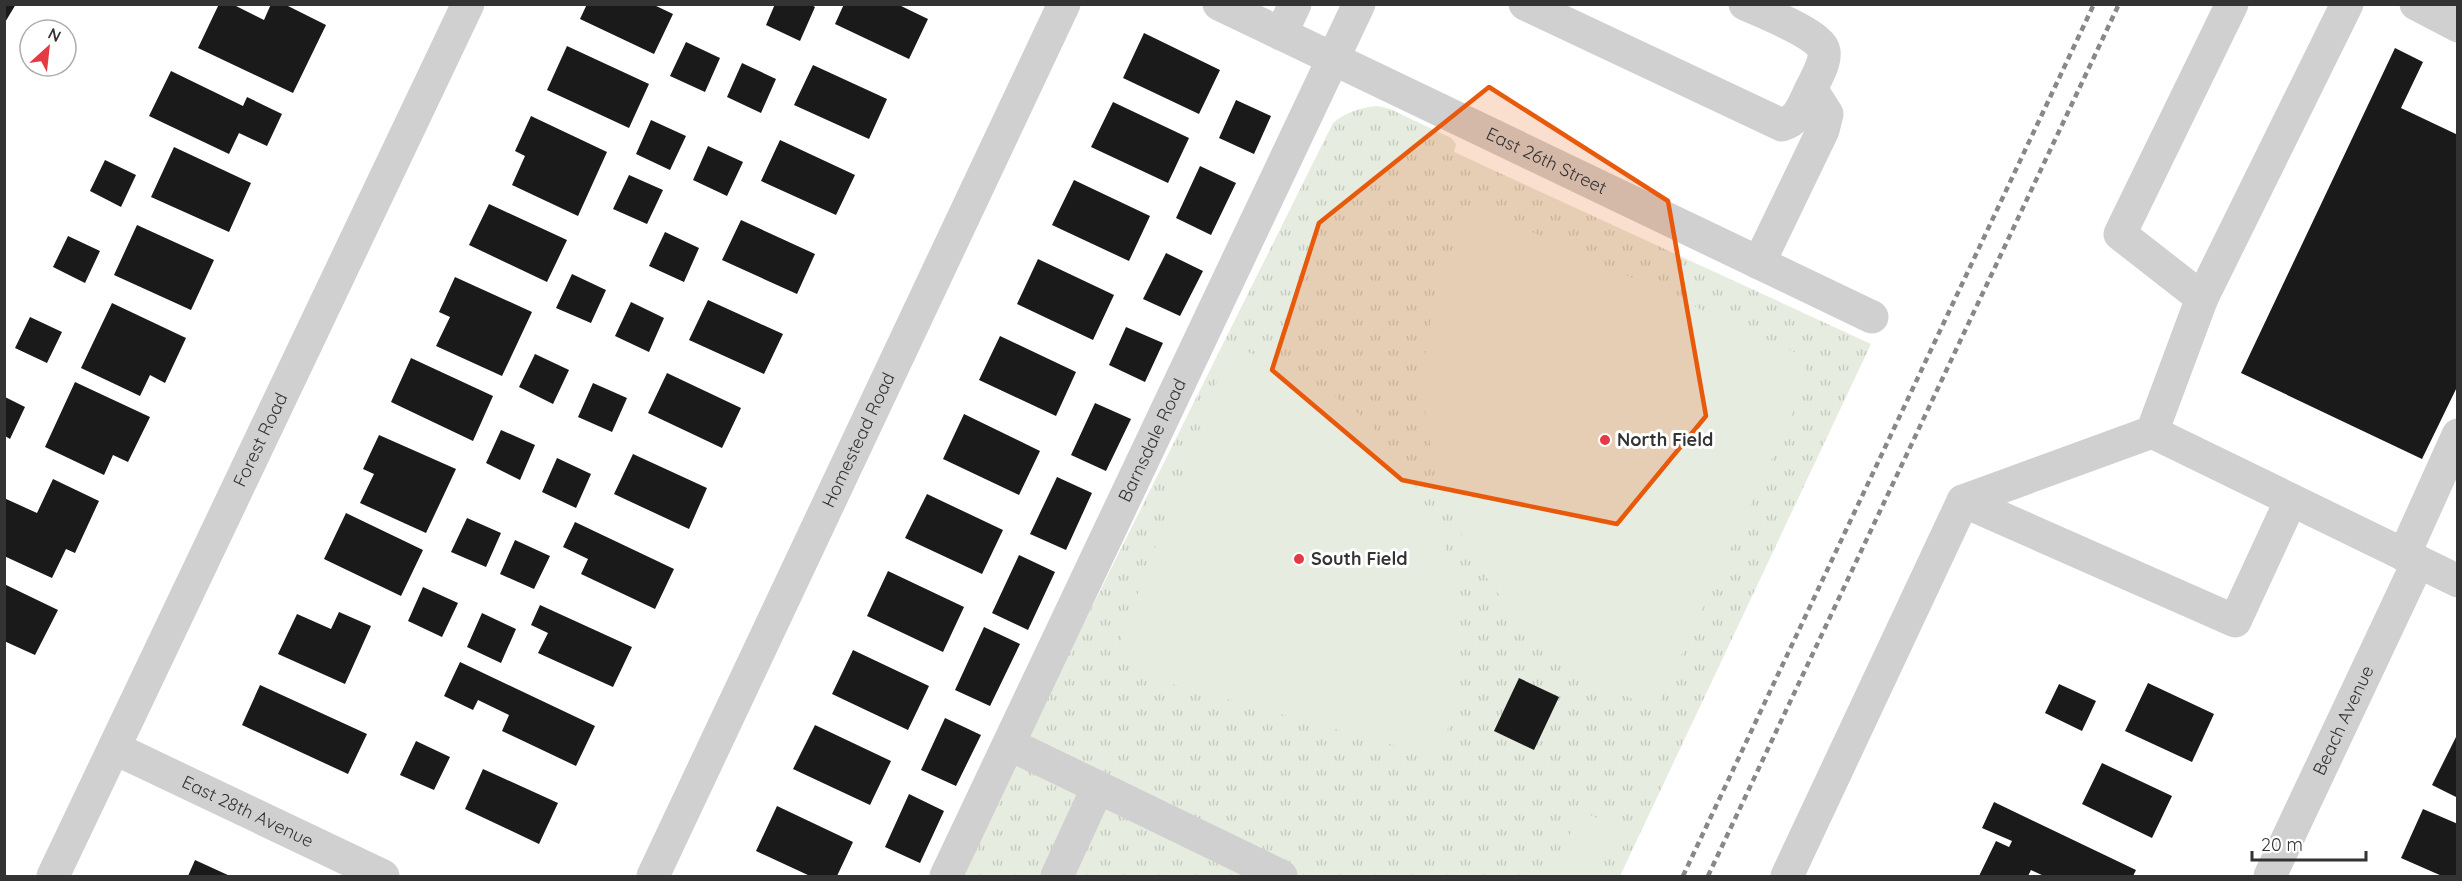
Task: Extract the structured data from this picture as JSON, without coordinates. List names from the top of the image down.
{
  "streets": {
    "street": [
      "East 26th Street",
      "Forest Road",
      "Homestead Road",
      "Barnsdale Road",
      "Beach Avenue",
      "East 28th Avenue"
    ]
  },
  "crossings": [
    ["East 26th Street", "Barnsdale Road"],
    ["Forest Road", "East 28th Avenue"]
  ],
  "places": ["North Field", "South Field"],
  "scale_bar": "20 m",
  "north": "top right"
}
